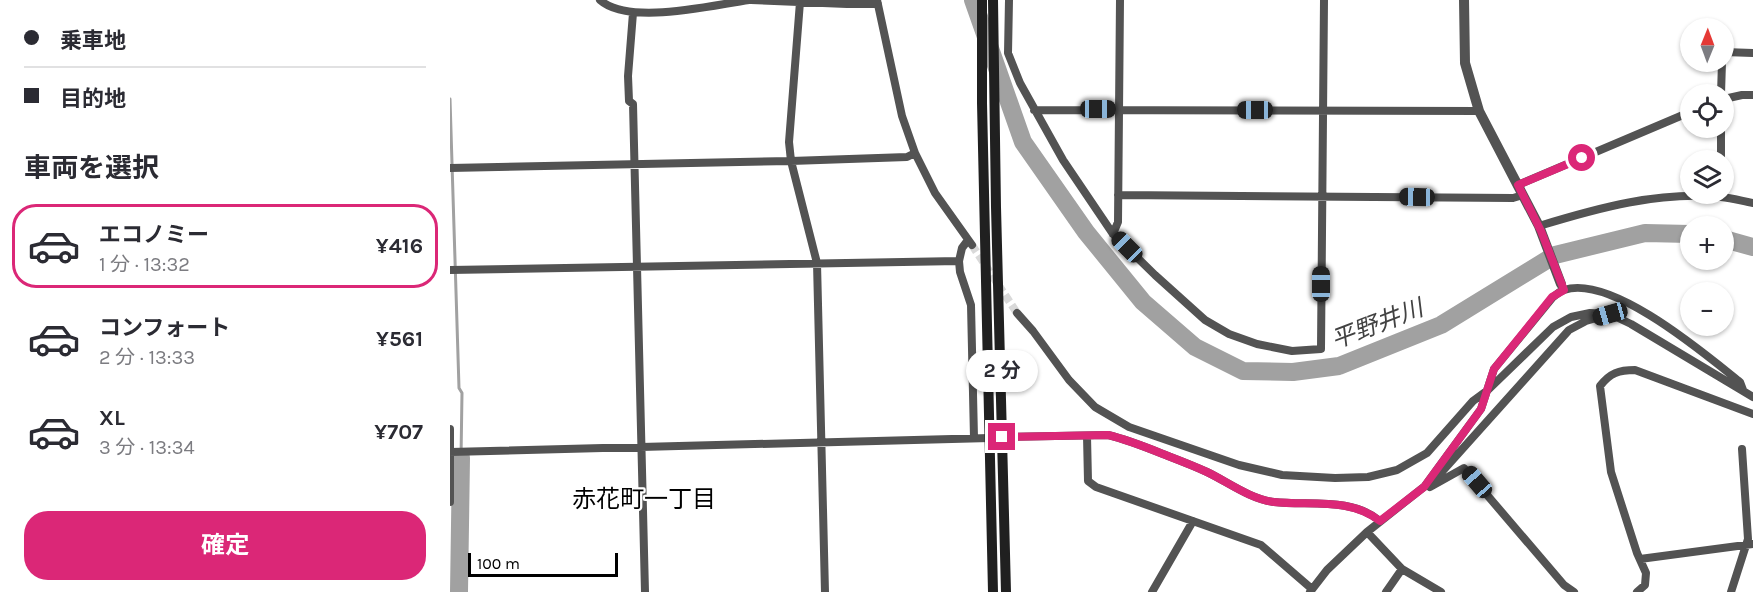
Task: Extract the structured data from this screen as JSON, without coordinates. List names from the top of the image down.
{
  "districts": ["赤花町一丁目"],
  "water": ["平野井川"],
  "scale_bar": "100 m",
  "north": "top",
  "page": {
    "banner": ["乗車地", "目的地"],
    "map_buttons": ["+", "−"],
    "heading": "車両を選択",
    "list": [
      {
        "name": "エコノミー",
        "note": "1 分 · 13:32",
        "value": "¥416"
      },
      {
        "name": "コンフォート",
        "note": "2 分 · 13:33",
        "value": "¥561"
      },
      {
        "name": "XL",
        "note": "3 分 · 13:34",
        "value": "¥707"
      }
    ],
    "bubble": "2 分",
    "buttons": "確定",
    "scale": "100 m"
  }
}
